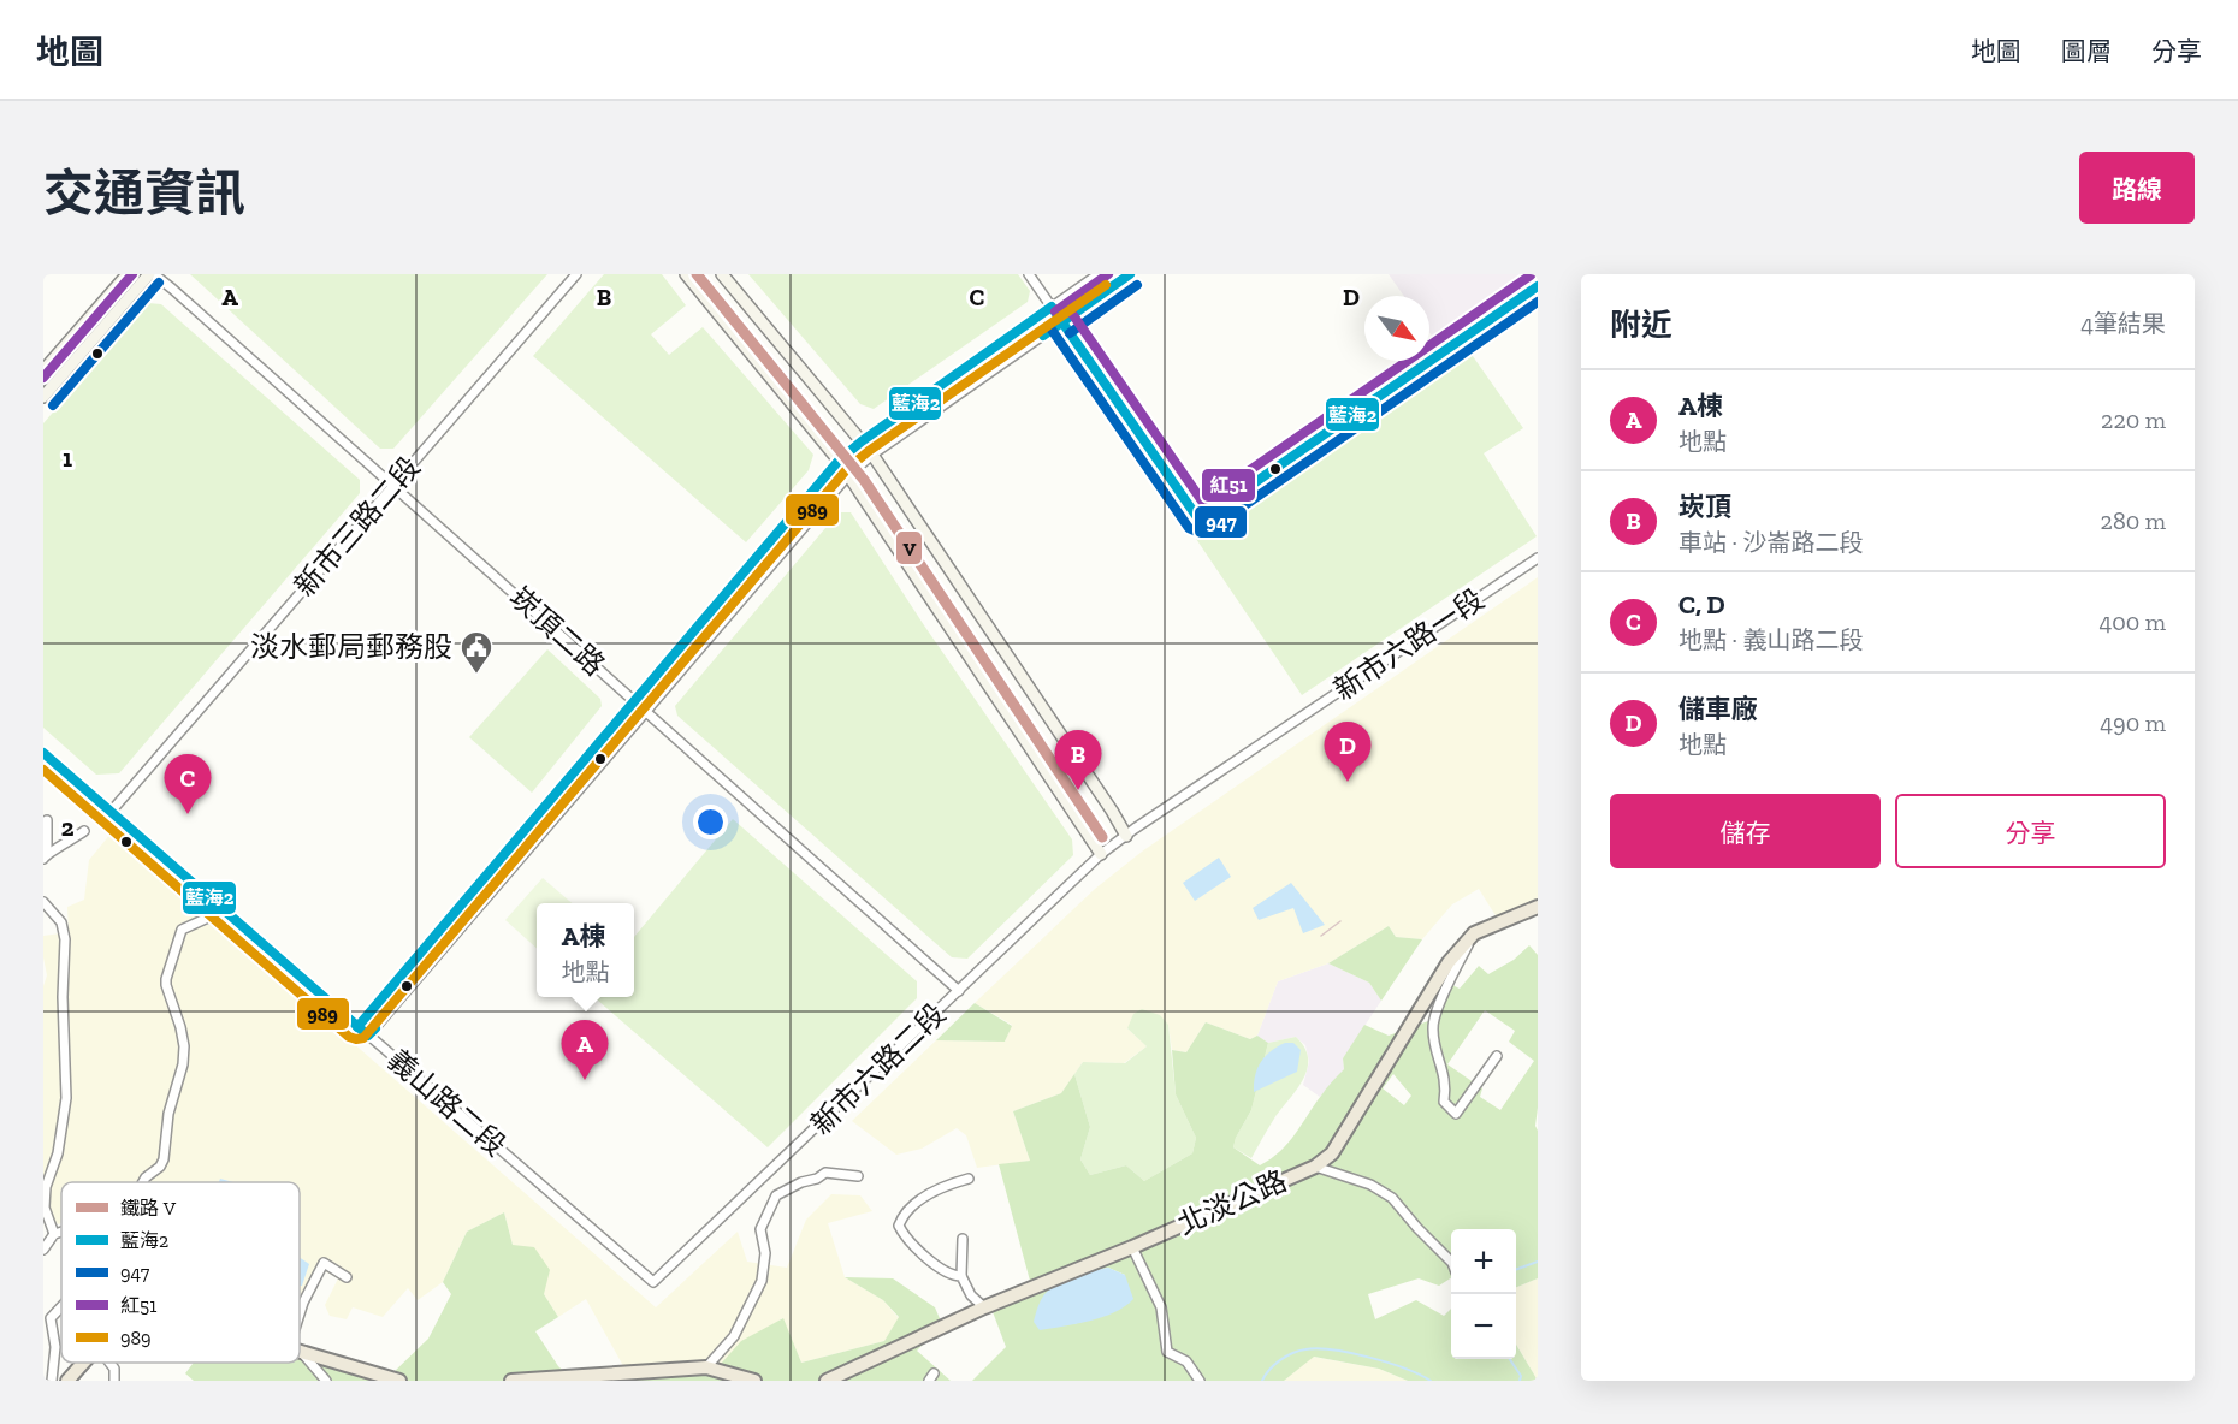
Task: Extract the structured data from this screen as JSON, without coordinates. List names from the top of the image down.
{
  "streets": {
    "main road": ["北淡公路"],
    "street": [
      "新市三路二段",
      "崁頂二路",
      "新市六路一段",
      "新市六路二段",
      "義山路二段"
    ]
  },
  "crossings": [
    ["新市三路二段", "崁頂二路"],
    ["新市三路二段", "義山路二段"],
    ["崁頂二路", "新市六路二段"],
    ["新市六路一段", "新市六路二段"],
    ["新市六路二段", "義山路二段"]
  ],
  "places": {
    "public building": ["淡水郵局郵務股"]
  },
  "lines": [
    "rail line V",
    "transit line 藍海2",
    "transit line 紅51",
    "transit line 947",
    "transit line 989"
  ],
  "legend": [
    "鐵路 V",
    "藍海2",
    "947",
    "紅51",
    "989"
  ],
  "north": "bottom right",
  "page": {
    "header": "地圖",
    "nav": ["地圖", "圖層", "分享"],
    "title": "交通資訊",
    "buttons": [
      "路線",
      ["儲存", "分享"]
    ],
    "heading": ["附近", "4筆結果"],
    "list": [
      {
        "mark": "A",
        "name": "A棟",
        "note": "地點",
        "value": "220 m"
      },
      {
        "mark": "B",
        "name": "崁頂",
        "note": "車站 · 沙崙路二段",
        "value": "280 m"
      },
      {
        "mark": "C",
        "name": "C, D",
        "note": "地點 · 義山路二段",
        "value": "400 m"
      },
      {
        "mark": "D",
        "name": "儲車廠",
        "note": "地點",
        "value": "490 m"
      }
    ],
    "pins": [
      "D",
      "B",
      "C",
      "A"
    ],
    "popup": ["A棟", "地點"],
    "map_buttons": ["+", "−"]
  },
  "grid": {
    "columns": [
      "A",
      "B",
      "C",
      "D"
    ],
    "rows": ["1", "2"]
  }
}
